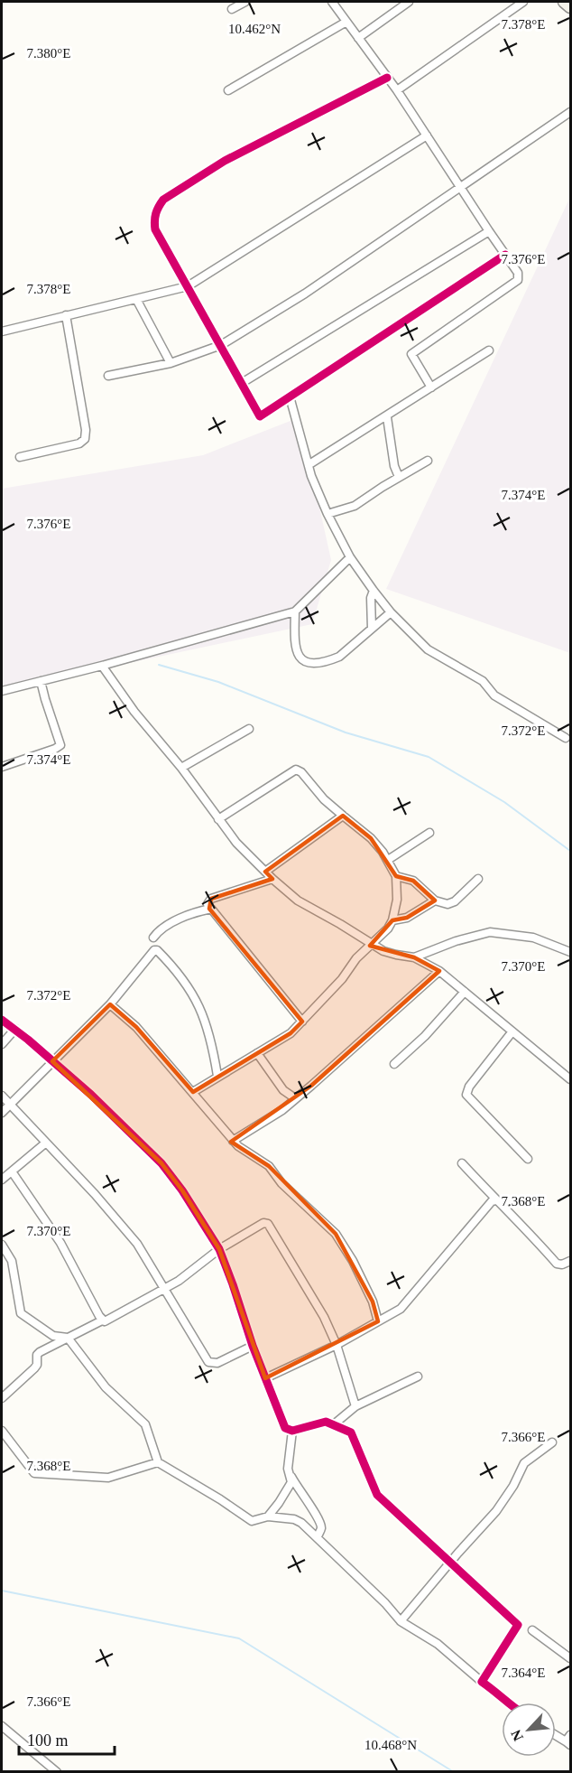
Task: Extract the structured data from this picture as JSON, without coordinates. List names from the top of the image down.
{
  "scale_bar": "100 m",
  "north": "bottom left",
  "coordinates": [
    "7.378°E",
    "10.462°N",
    "7.380°E",
    "7.376°E",
    "7.374°E",
    "7.372°E",
    "7.370°E",
    "7.368°E",
    "7.366°E",
    "7.364°E",
    "10.468°N"
  ]
}
